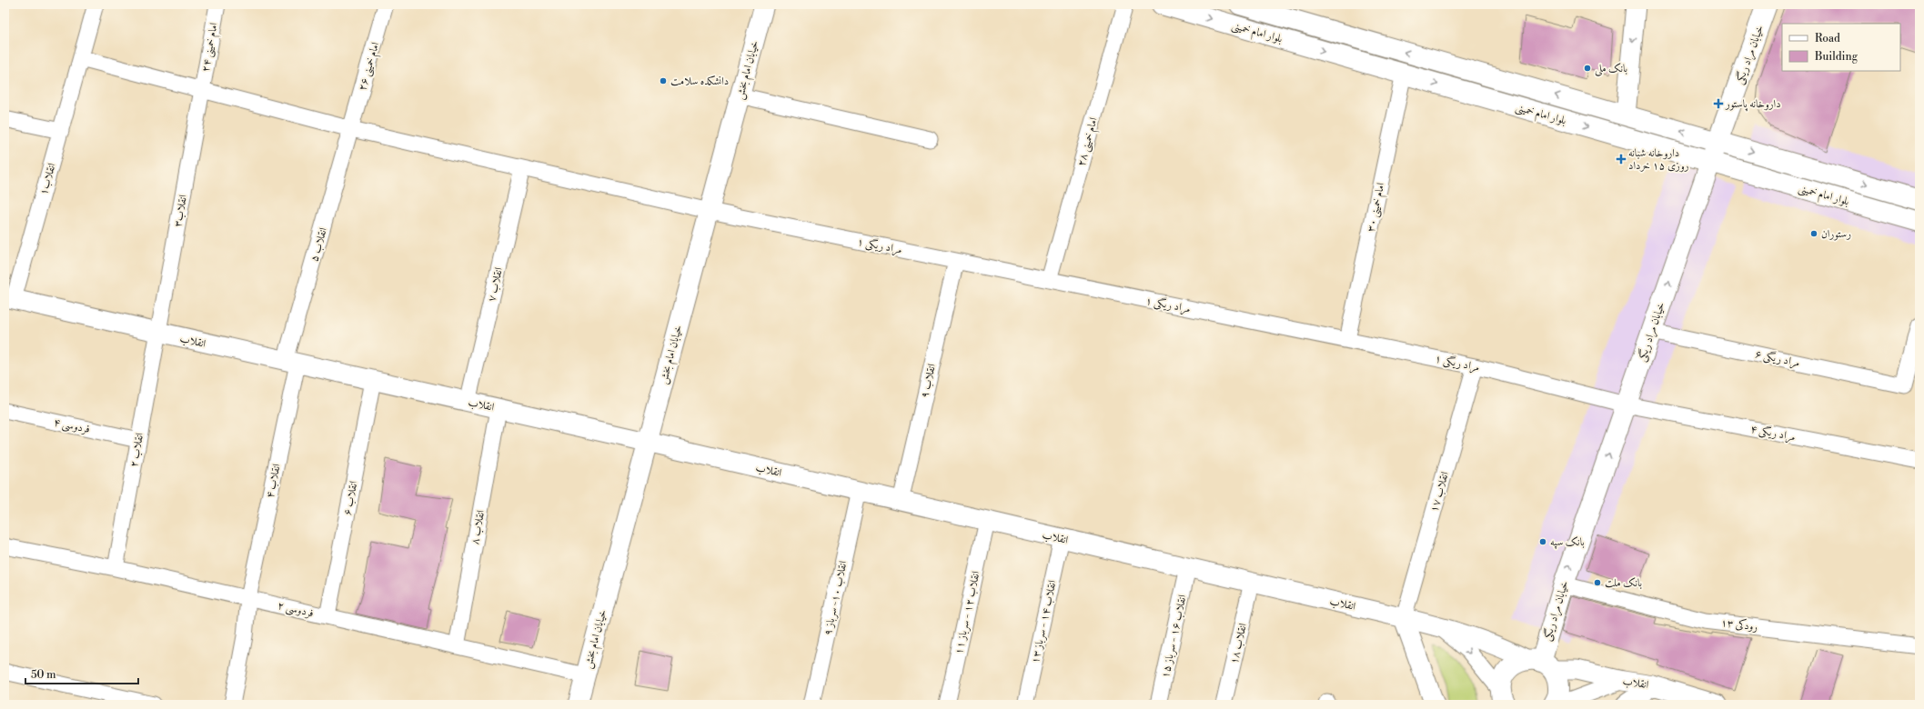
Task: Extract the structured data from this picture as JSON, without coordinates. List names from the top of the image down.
{
  "streets": {
    "main road": ["بلوار امام خمینی", "خیابان مراد ریگی"],
    "street": [
      "امام خمینی ۲۴",
      "امام خمینی ۲۶",
      "خیابان امام بخش",
      "امام خمینی ۲۸",
      "انقلاب۱",
      "امام خمینی ۳۰",
      "انقلاب۳",
      "انقلاب ۵",
      "مراد ریگی ۱",
      "انقلاب ۷",
      "انقلاب",
      "مراد ریگی ۶",
      "انقلاب ۹",
      "فردوسی ۴",
      "مراد ریگی ۴",
      "انقلاب ۲",
      "انقلاب ۴",
      "انقلاب ۱۷",
      "انقلاب ۶",
      "انقلاب ۸",
      "انقلاب ۱۰- سرباز ۹",
      "فردوسی ۲",
      "انقلاب ۱۲ - سرباز ۱۱",
      "انقلاب ۱۴ - سرباز ۱۳",
      "رودکی ۱۳",
      "انقلاب ۱۶ - سرباز ۱۵",
      "انقلاب ۱۸"
    ]
  },
  "crossings": [
    ["بلوار امام خمینی", "خیابان مراد ریگی"],
    ["بلوار امام خمینی", "امام خمینی ۳۰"],
    ["امام خمینی ۲۴", "انقلاب۳"],
    ["امام خمینی ۲۴", "مراد ریگی ۱"],
    ["خیابان مراد ریگی", "مراد ریگی ۱"],
    ["خیابان مراد ریگی", "انقلاب"],
    ["خیابان مراد ریگی", "مراد ریگی ۶"],
    ["خیابان مراد ریگی", "مراد ریگی ۴"],
    ["خیابان مراد ریگی", "رودکی ۱۳"],
    ["امام خمینی ۲۶", "انقلاب ۵"],
    ["امام خمینی ۲۶", "مراد ریگی ۱"],
    ["خیابان امام بخش", "مراد ریگی ۱"],
    ["خیابان امام بخش", "انقلاب"],
    ["خیابان امام بخش", "فردوسی ۲"],
    ["امام خمینی ۲۸", "مراد ریگی ۱"],
    ["انقلاب۱", "مراد ریگی ۱"],
    ["انقلاب۱", "انقلاب"],
    ["امام خمینی ۳۰", "مراد ریگی ۱"],
    ["انقلاب۳", "مراد ریگی ۱"],
    ["انقلاب۳", "انقلاب"],
    ["انقلاب۳", "انقلاب ۲"],
    ["انقلاب ۵", "مراد ریگی ۱"],
    ["انقلاب ۵", "انقلاب"],
    ["انقلاب ۵", "انقلاب ۴"],
    ["مراد ریگی ۱", "انقلاب ۷"],
    ["مراد ریگی ۱", "انقلاب ۹"],
    ["مراد ریگی ۱", "مراد ریگی ۴"],
    ["مراد ریگی ۱", "انقلاب ۱۷"],
    ["انقلاب ۷", "انقلاب"],
    ["انقلاب", "انقلاب ۹"],
    ["انقلاب", "انقلاب ۲"],
    ["انقلاب", "انقلاب ۴"],
    ["انقلاب", "انقلاب ۱۷"],
    ["انقلاب", "انقلاب ۶"],
    ["انقلاب", "انقلاب ۸"],
    ["انقلاب", "انقلاب ۱۰- سرباز ۹"],
    ["انقلاب", "انقلاب ۱۲ - سرباز ۱۱"],
    ["انقلاب", "انقلاب ۱۴ - سرباز ۱۳"],
    ["انقلاب", "انقلاب ۱۶ - سرباز ۱۵"],
    ["انقلاب", "انقلاب ۱۸"],
    ["فردوسی ۴", "انقلاب ۲"],
    ["انقلاب ۲", "فردوسی ۲"],
    ["انقلاب ۴", "فردوسی ۲"],
    ["انقلاب ۶", "فردوسی ۲"],
    ["انقلاب ۸", "فردوسی ۲"]
  ],
  "one_way": ["خیابان مراد ریگی"],
  "places": {
    "other": [
      "بانک ملی",
      "دانشکده سلامت",
      "رستوران",
      "بانک سپه",
      "بانک ملت"
    ],
    "health": ["داروخانه پاستور", "داروخانه شبانه روزی ۱۵ خرداد"]
  },
  "legend": ["Road", "Building"],
  "scale_bar": "50 m"
}
